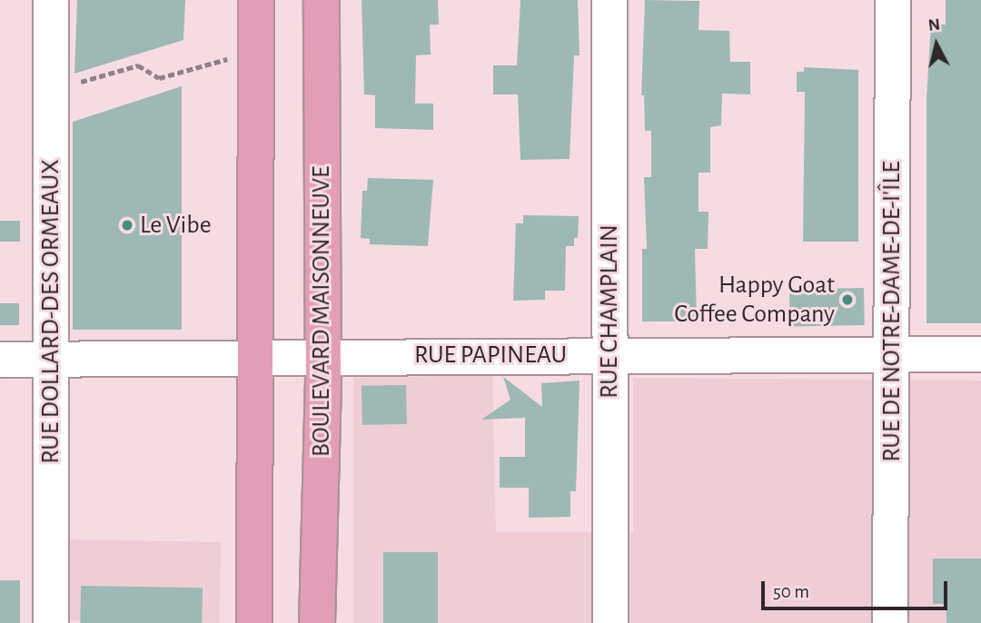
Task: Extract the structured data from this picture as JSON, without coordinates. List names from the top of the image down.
{
  "streets": {
    "main road": ["BOULEVARD MAISONNEUVE"],
    "street": [
      "RUE DOLLARD-DES ORMEAUX",
      "RUE CHAMPLAIN",
      "RUE DE NOTRE-DAME-DE-I'ÎLE",
      "RUE PAPINEAU"
    ]
  },
  "crossings": [
    ["RUE DOLLARD-DES ORMEAUX", "RUE PAPINEAU"],
    ["BOULEVARD MAISONNEUVE", "RUE PAPINEAU"],
    ["RUE CHAMPLAIN", "RUE PAPINEAU"],
    ["RUE DE NOTRE-DAME-DE-I'ÎLE", "RUE PAPINEAU"]
  ],
  "places": ["Le Vibe", "Happy Goat Coffee Company"],
  "scale_bar": "50 m",
  "north": "top"
}
